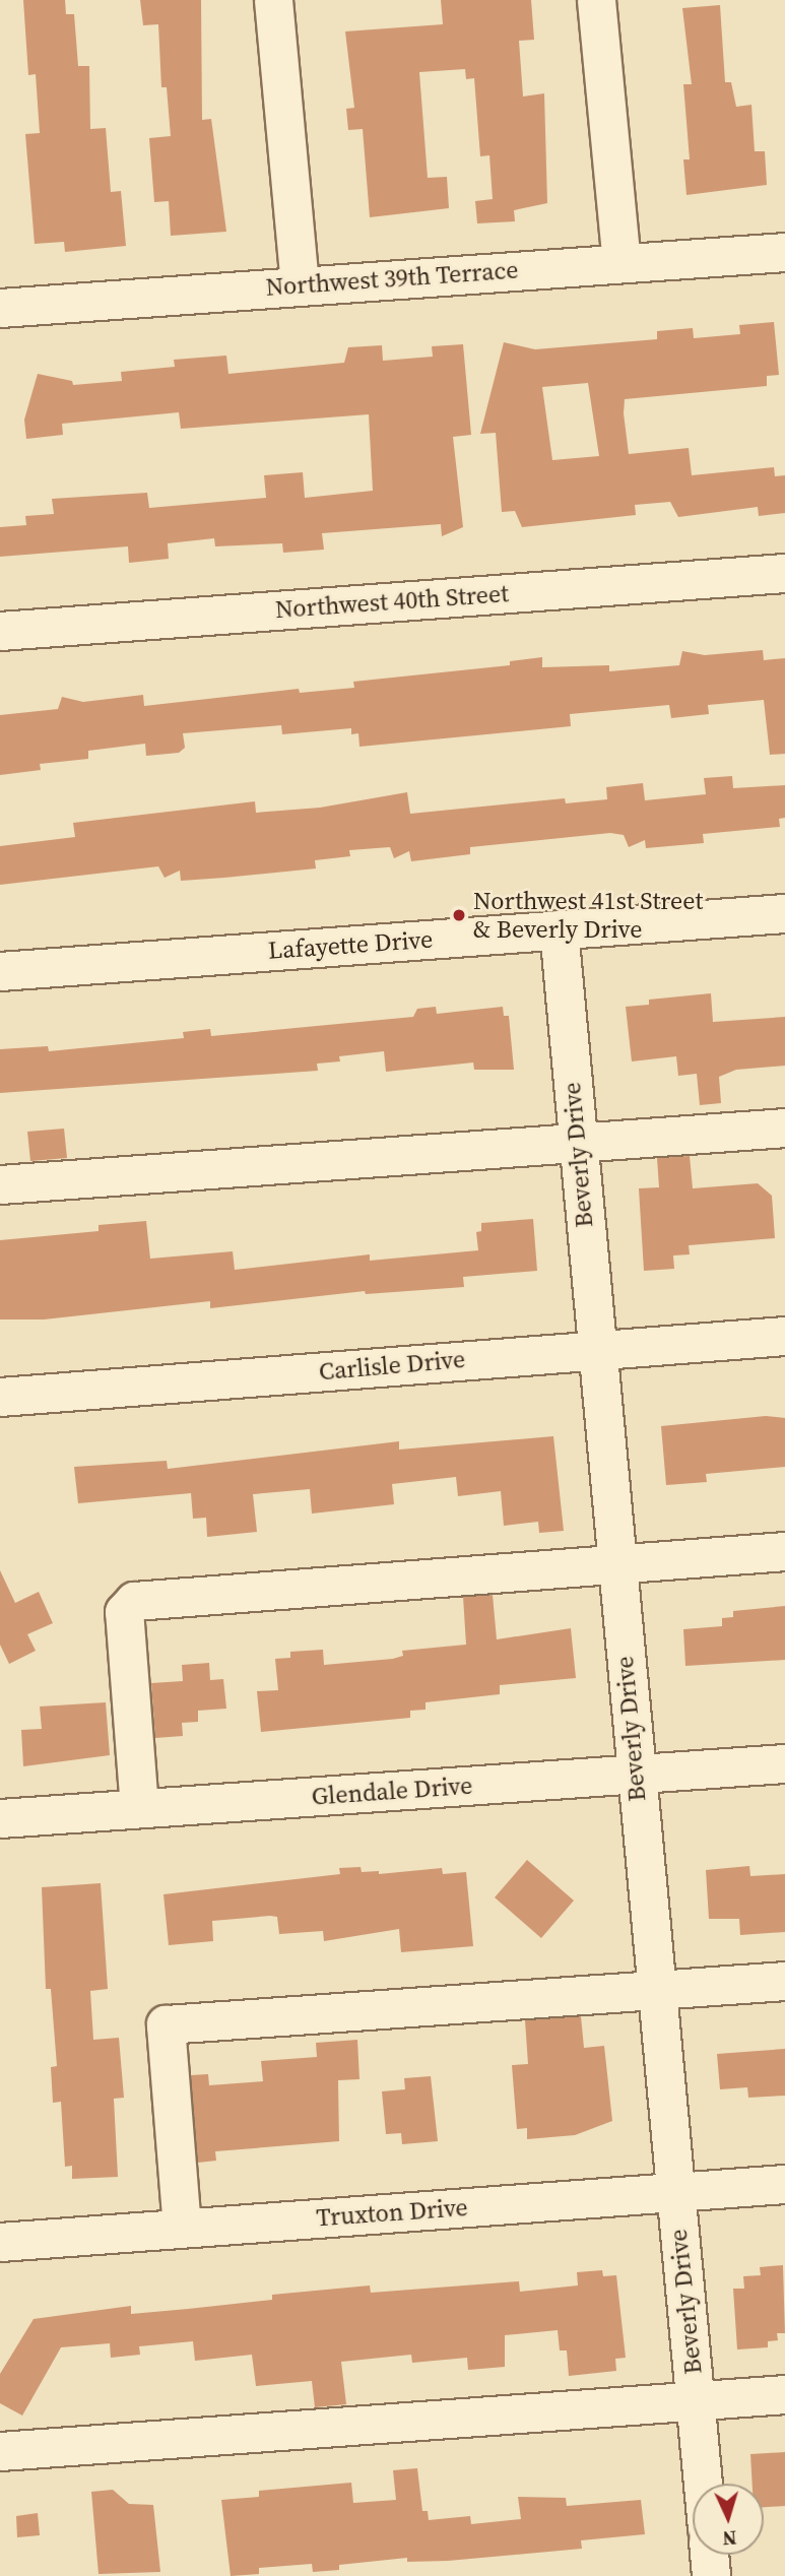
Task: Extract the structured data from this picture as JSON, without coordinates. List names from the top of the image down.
{
  "streets": {
    "street": [
      "Northwest 39th Terrace",
      "Northwest 40th Street",
      "Lafayette Drive",
      "Beverly Drive",
      "Carlisle Drive",
      "Glendale Drive",
      "Truxton Drive"
    ]
  },
  "crossings": [
    ["Lafayette Drive", "Beverly Drive"],
    ["Beverly Drive", "Carlisle Drive"],
    ["Beverly Drive", "Glendale Drive"],
    ["Beverly Drive", "Truxton Drive"]
  ],
  "places": ["Northwest 41st Street & Beverly Drive"],
  "north": "bottom"
}
